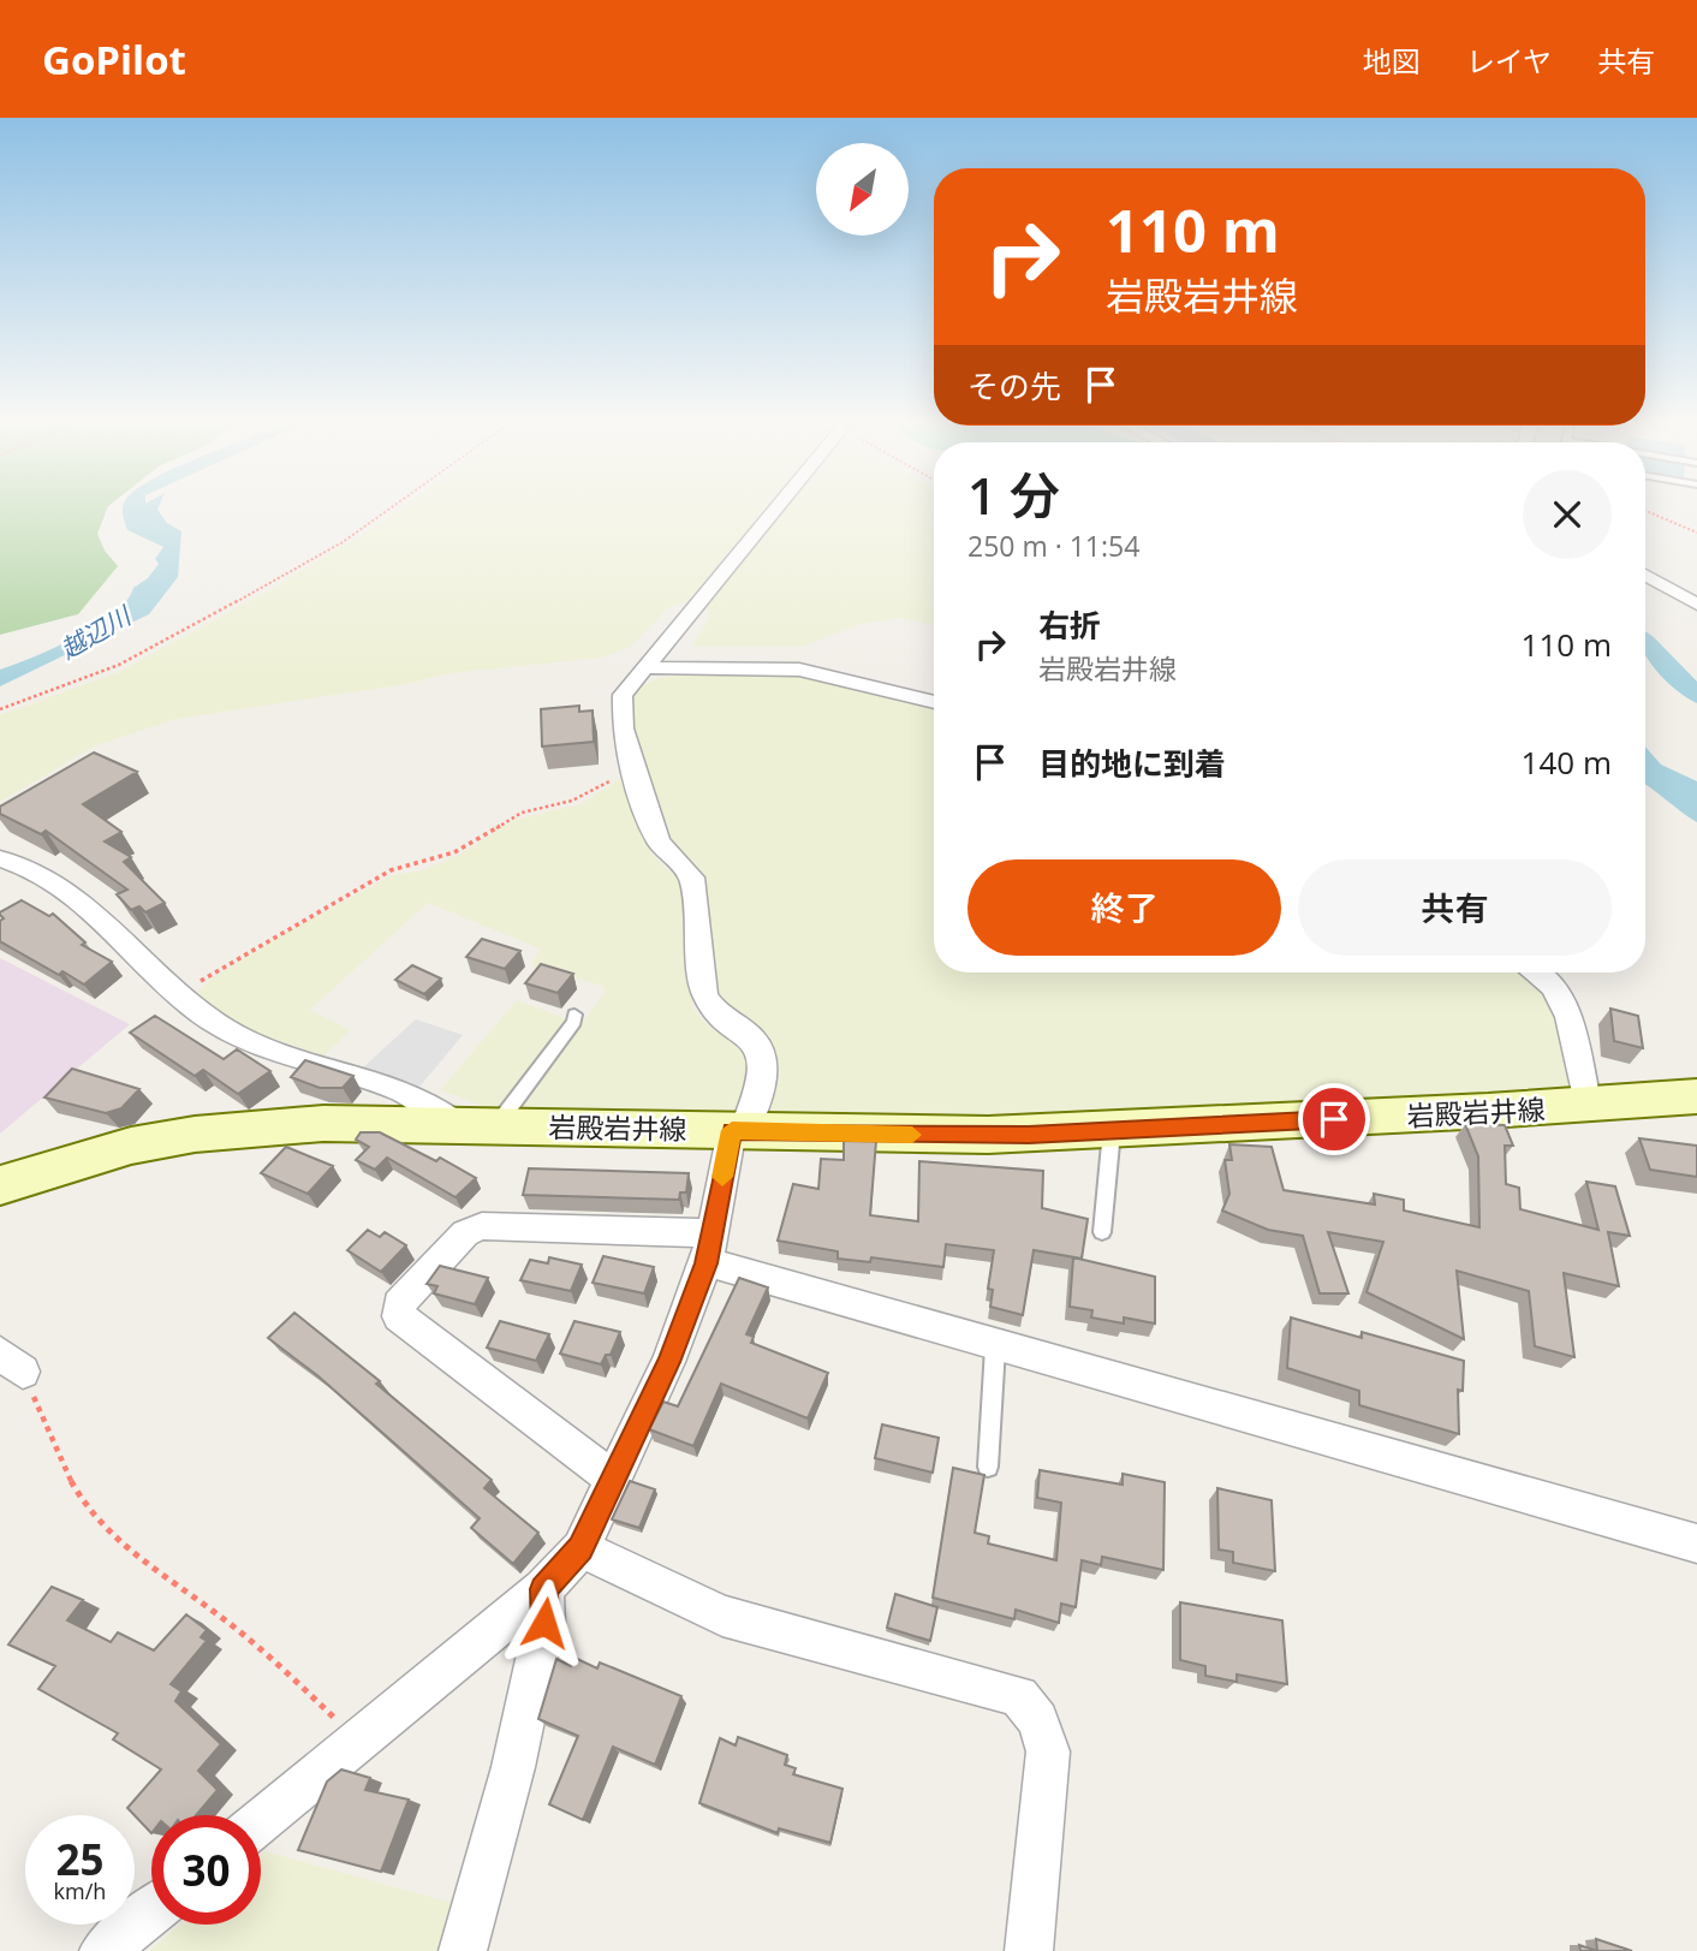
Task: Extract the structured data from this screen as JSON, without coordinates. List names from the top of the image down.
{
  "streets": {
    "main road": ["岩殿岩井線"]
  },
  "water": ["越辺川"],
  "north": "bottom left",
  "page": {
    "header": "GoPilot",
    "nav": ["地図", "レイヤ", "共有"],
    "turn": ["110 m", "岩殿岩井線"],
    "then": "その先",
    "heading": ["1 分", "250 m · 11:54"],
    "list": [
      {
        "name": "右折",
        "note": "岩殿岩井線",
        "value": "110 m"
      },
      {
        "name": "目的地に到着",
        "value": "140 m"
      }
    ],
    "buttons": ["終了", "共有"],
    "speed": "25 km/h",
    "limit": "30"
  }
}
